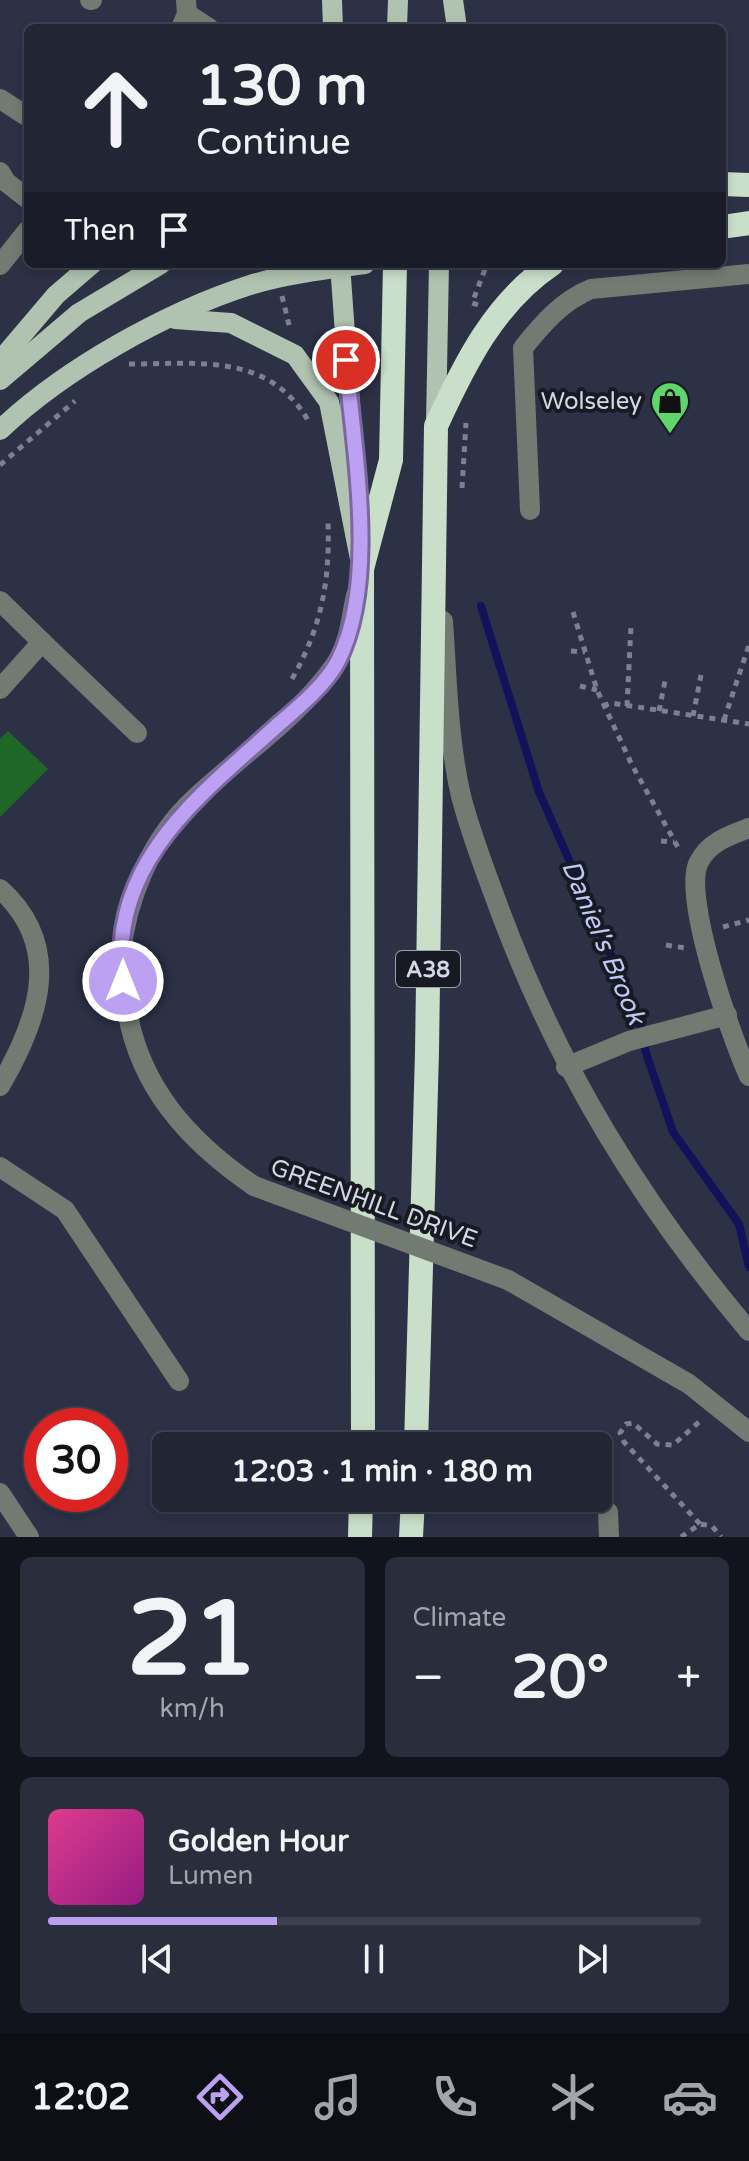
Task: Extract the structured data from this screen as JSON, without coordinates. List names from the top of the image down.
{
  "streets": {
    "highway": ["A38"],
    "street": ["GREENHILL DRIVE"]
  },
  "crossings": [
    ["A38", "GREENHILL DRIVE"]
  ],
  "water": ["Daniel's Brook"],
  "places": {
    "shop": ["Wolseley"]
  },
  "page": {
    "turn": ["130 m", "Continue"],
    "then": "Then",
    "limit": "30",
    "trip": "12:03 · 1 min · 180 m",
    "tile": [
      ["21", "km/h"],
      "Climate"
    ],
    "heat": ["−", "20°", "+"],
    "song": ["Golden Hour", "Lumen"],
    "tabs": "12:02"
  }
}
